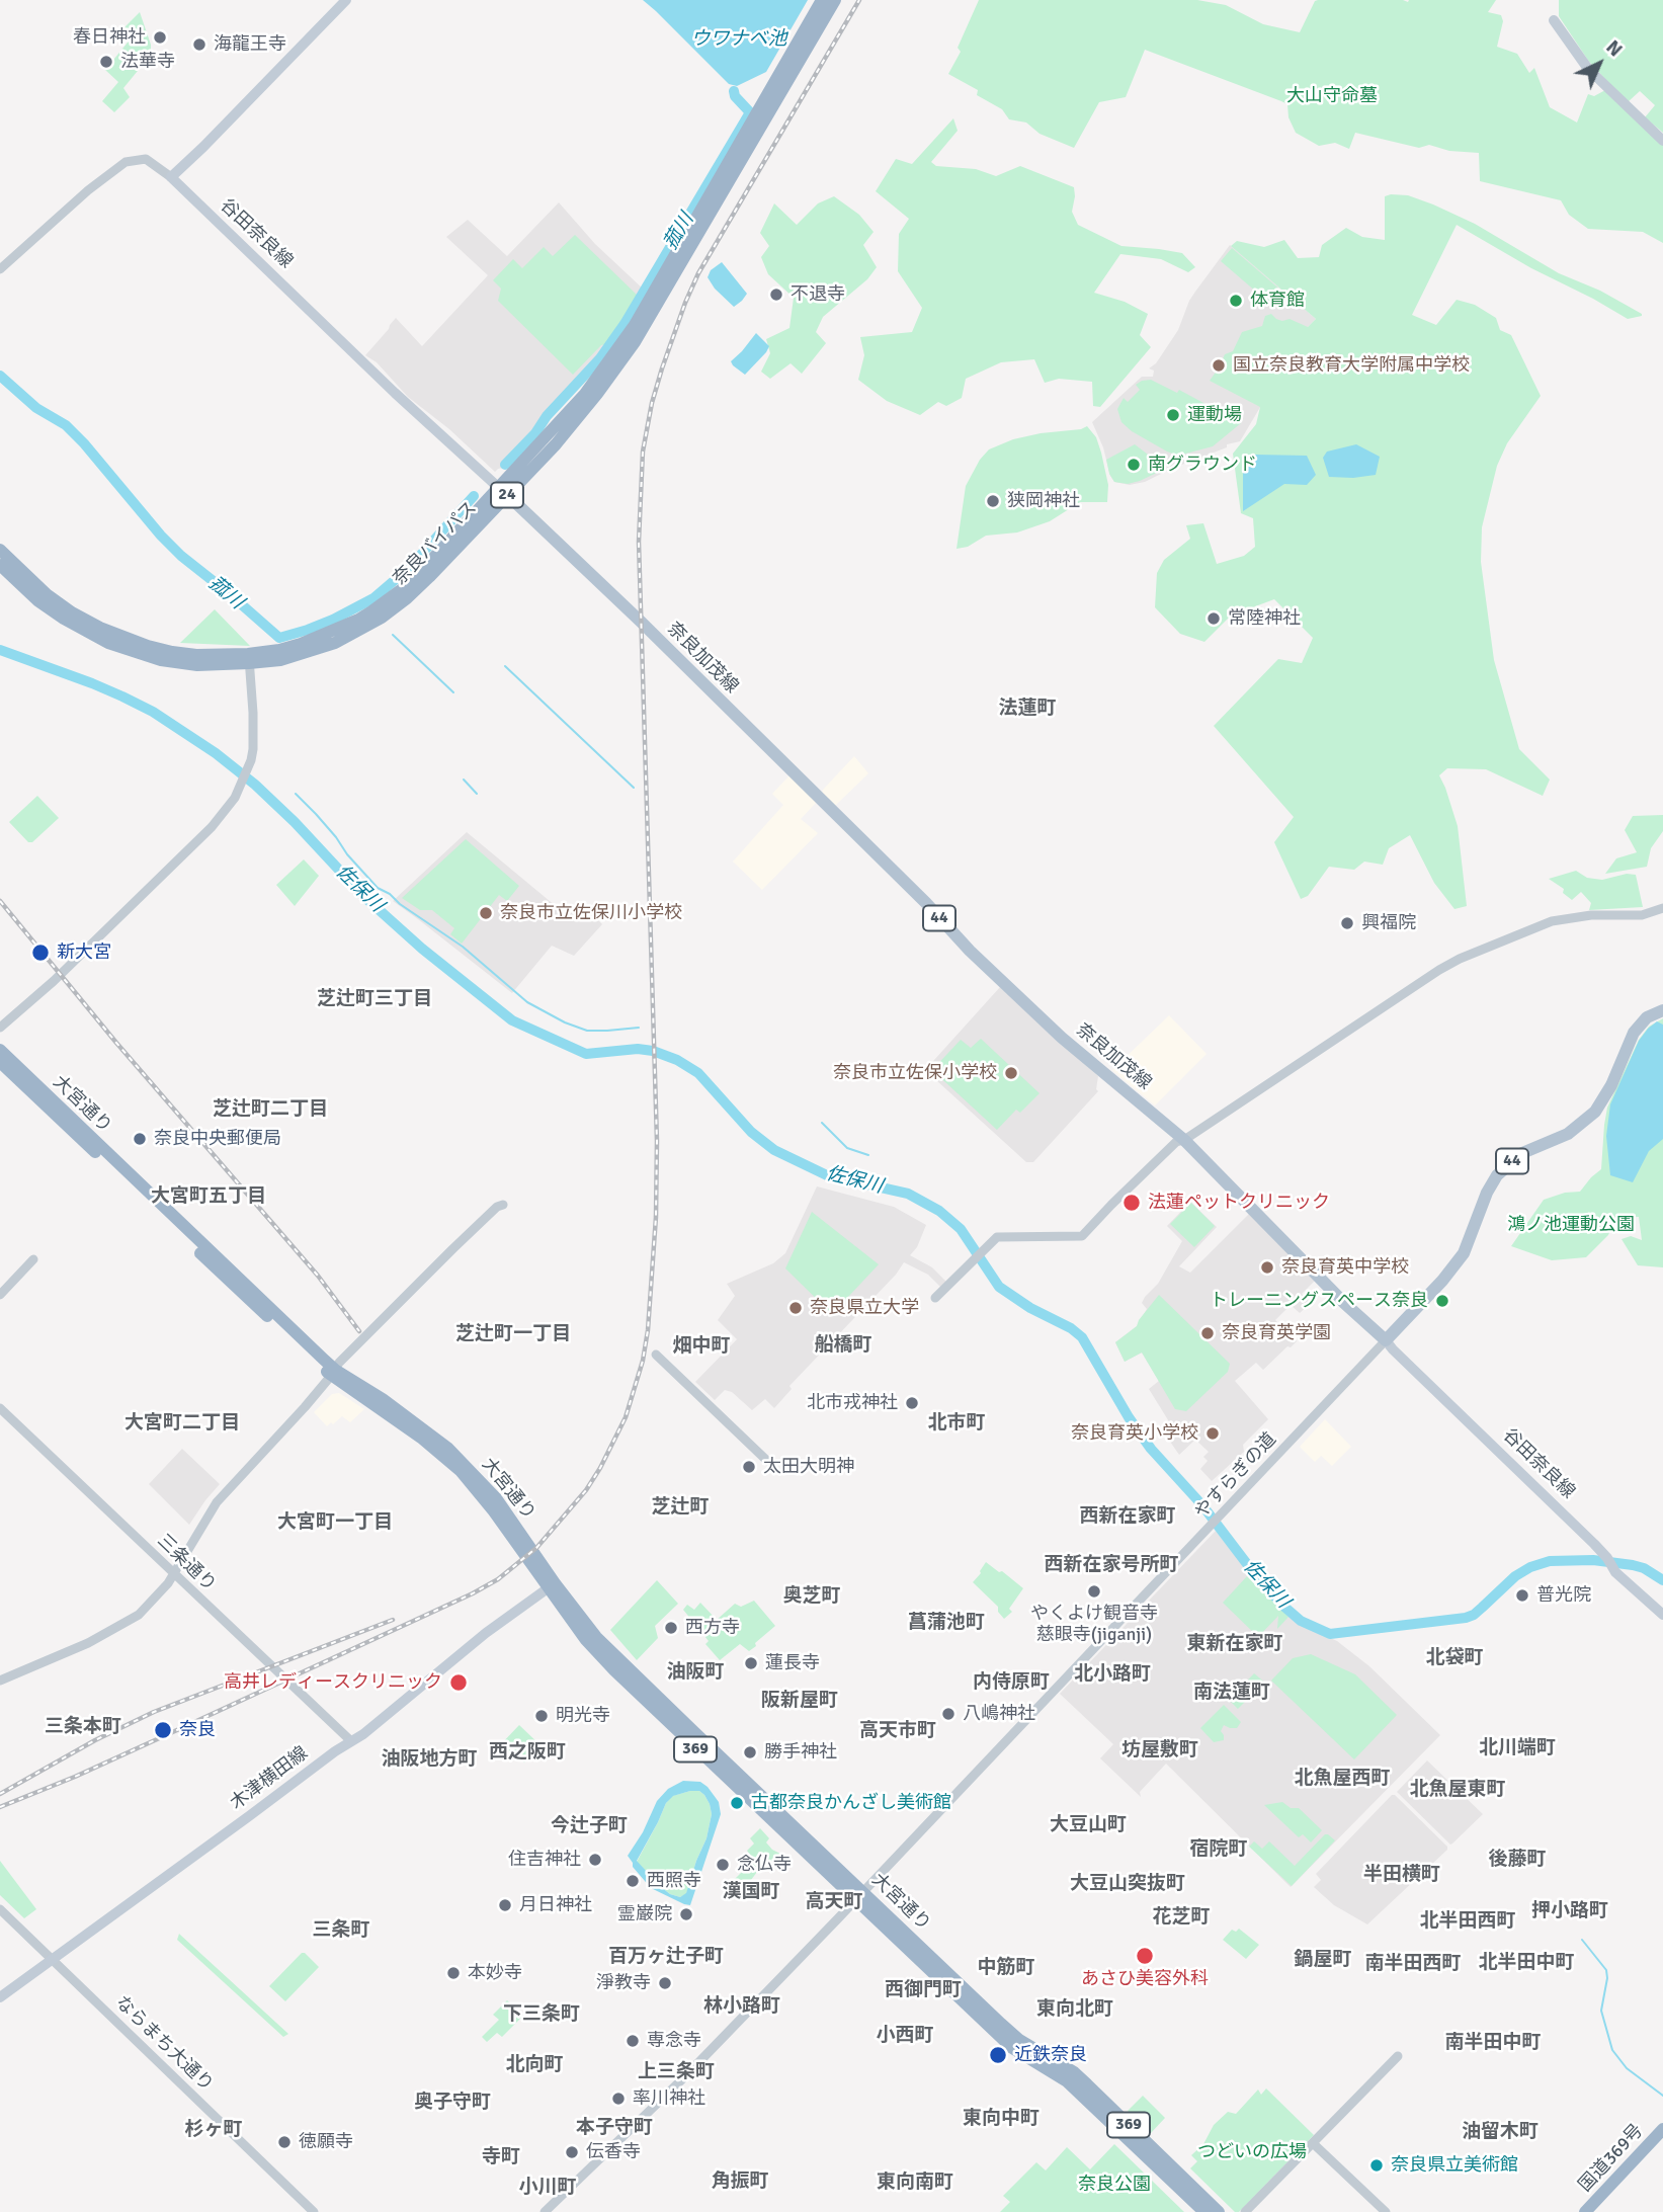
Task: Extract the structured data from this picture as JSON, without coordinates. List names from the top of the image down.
{
  "streets": {
    "highway": [
      "24",
      "奈良バイパス",
      "大宮通り",
      "369",
      "国道369号"
    ],
    "main road": [
      "谷田奈良線",
      "奈良加茂線",
      "44",
      "木津横田線"
    ],
    "street": ["やすらぎの道", "三条通り", "ならまち大通り"]
  },
  "crossings": [
    ["谷田奈良線", "奈良バイパス"],
    ["谷田奈良線", "奈良加茂線"],
    ["谷田奈良線", "44"],
    ["谷田奈良線", "やすらぎの道"],
    ["奈良バイパス", "奈良加茂線"],
    ["奈良加茂線", "44"],
    ["奈良加茂線", "やすらぎの道"],
    ["44", "やすらぎの道"],
    ["大宮通り", "やすらぎの道"],
    ["大宮通り", "369"],
    ["大宮通り", "木津横田線"],
    ["三条通り", "木津横田線"],
    ["木津横田線", "ならまち大通り"]
  ],
  "districts": [
    "法蓮町",
    "芝辻町三丁目",
    "芝辻町二丁目",
    "大宮町五丁目",
    "芝辻町一丁目",
    "船橋町",
    "畑中町",
    "大宮町二丁目",
    "北市町",
    "芝辻町",
    "西新在家町",
    "大宮町一丁目",
    "西新在家号所町",
    "奥芝町",
    "菖蒲池町",
    "東新在家町",
    "北袋町",
    "油阪町",
    "北小路町",
    "内侍原町",
    "南法蓮町",
    "阪新屋町",
    "三条本町",
    "高天市町",
    "北川端町",
    "坊屋敷町",
    "西之阪町",
    "油阪地方町",
    "北魚屋西町",
    "北魚屋東町",
    "大豆山町",
    "今辻子町",
    "宿院町",
    "後藤町",
    "半田横町",
    "大豆山突抜町",
    "漢国町",
    "高天町",
    "押小路町",
    "花芝町",
    "北半田西町",
    "三条町",
    "百万ヶ辻子町",
    "鍋屋町",
    "北半田中町",
    "南半田西町",
    "中筋町",
    "西御門町",
    "林小路町",
    "東向北町",
    "下三条町",
    "小西町",
    "南半田中町",
    "北向町",
    "上三条町",
    "奥子守町",
    "東向中町",
    "本子守町",
    "杉ヶ町",
    "油留木町",
    "寺町",
    "角振町",
    "東向南町",
    "小川町"
  ],
  "water": ["ウワナベ池", "菰川", "佐保川"],
  "parks": [
    "大山守命墓",
    "鴻ノ池運動公園",
    "つどいの広場",
    "奈良公園"
  ],
  "places": [
    "春日神社",
    "海龍王寺",
    "法華寺",
    "不退寺",
    "体育館",
    "国立奈良教育大学附属中学校",
    "運動場",
    "南グラウンド",
    "狭岡神社",
    "常陸神社",
    "奈良市立佐保川小学校",
    "興福院",
    "新大宮",
    "奈良市立佐保小学校",
    "奈良中央郵便局",
    "法蓮ペットクリニック",
    "奈良育英中学校",
    "トレーニングスペース奈良",
    "奈良県立大学",
    "奈良育英学園",
    "北市戎神社",
    "奈良育英小学校",
    "太田大明神",
    "やくよけ観音寺 慈眼寺(jiganji)",
    "普光院",
    "西方寺",
    "蓮長寺",
    "高井レディースクリニック",
    "八嶋神社",
    "明光寺",
    "奈良",
    "勝手神社",
    "古都奈良かんざし美術館",
    "住吉神社",
    "念仏寺",
    "西照寺",
    "月日神社",
    "霊巌院",
    "あさひ美容外科",
    "本妙寺",
    "淨教寺",
    "専念寺",
    "近鉄奈良",
    "率川神社",
    "徳願寺",
    "伝香寺",
    "奈良県立美術館"
  ],
  "north": "top right"
}
